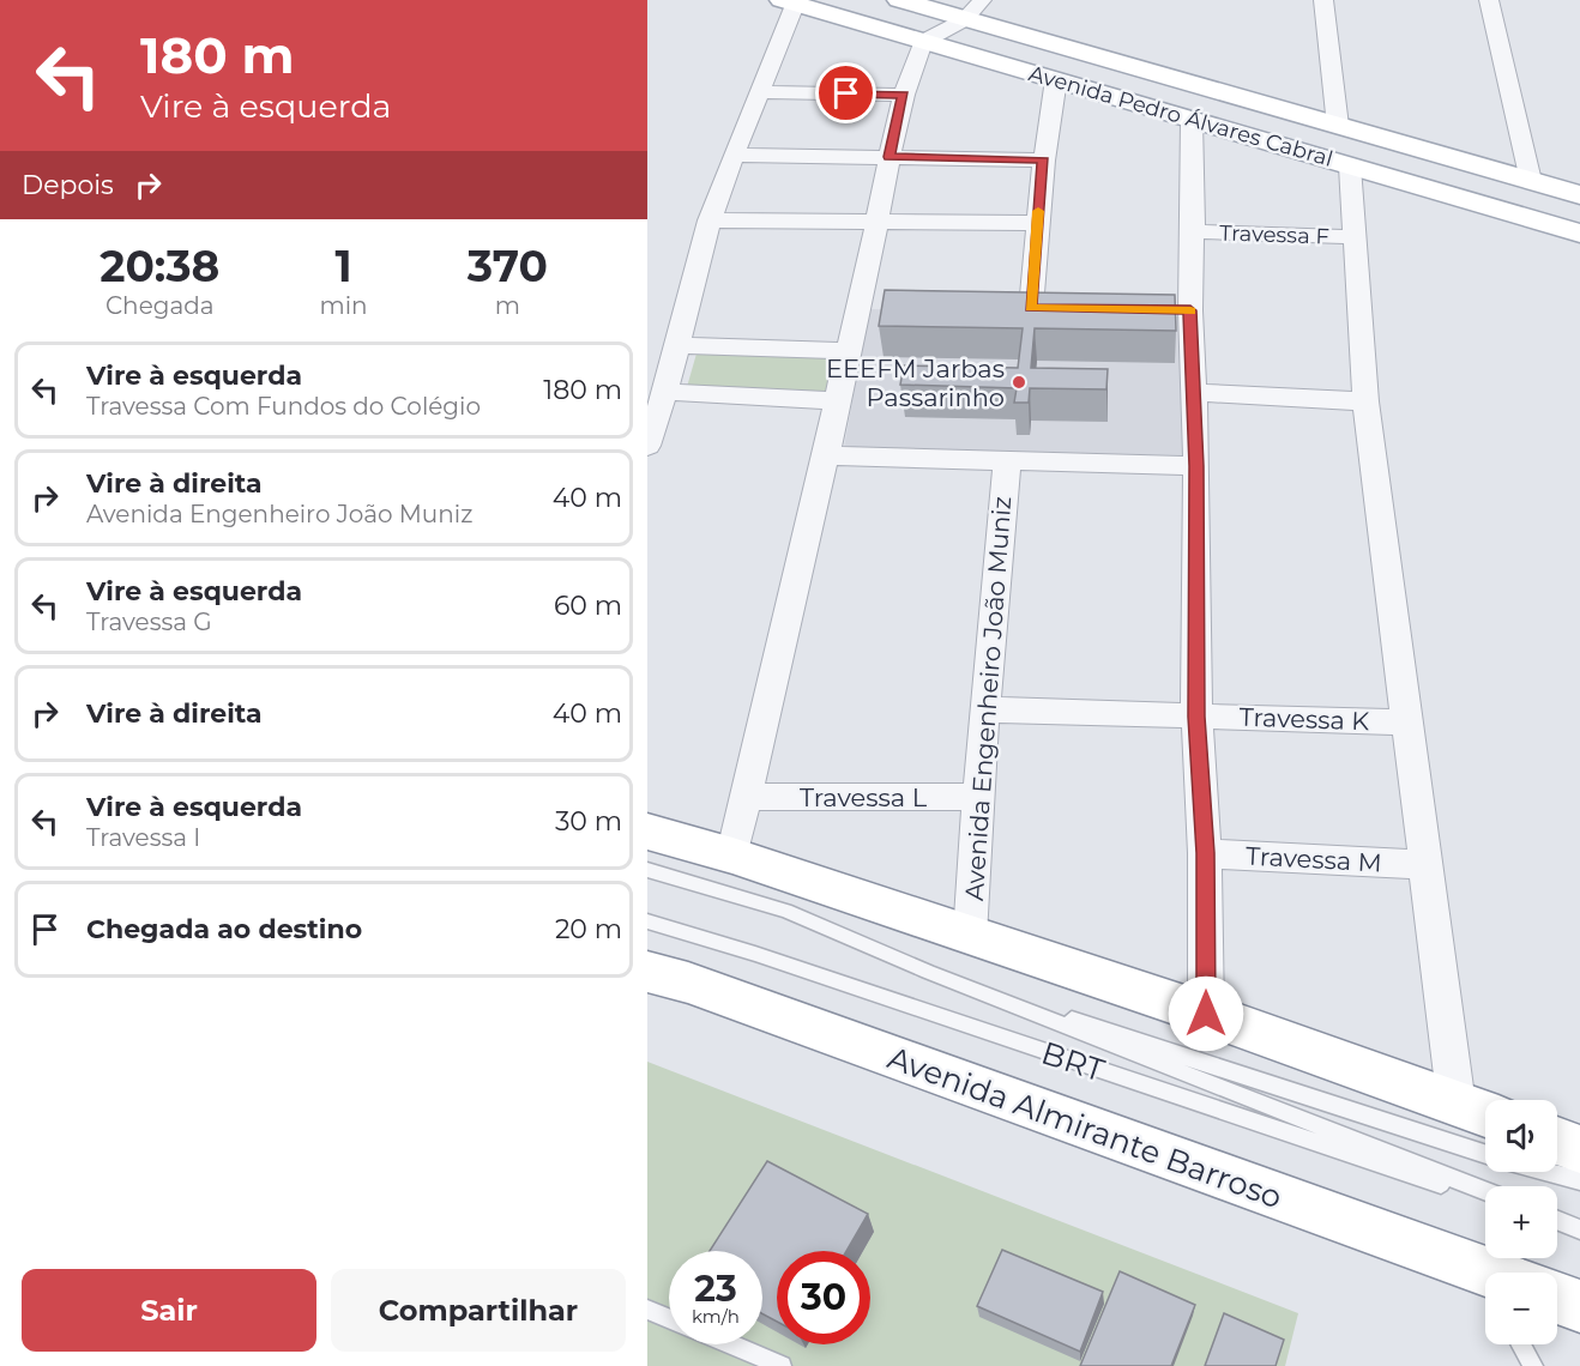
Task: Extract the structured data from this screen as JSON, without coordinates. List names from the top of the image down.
{
  "streets": {
    "main road": ["Avenida Pedro Álvares Cabral", "Avenida Almirante Barroso"],
    "street": [
      "Travessa F",
      "Avenida Engenheiro João Muniz",
      "Travessa K",
      "Travessa L",
      "Travessa M"
    ],
    "lane": ["BRT"]
  },
  "crossings": [
    ["Avenida Engenheiro João Muniz", "Travessa K"],
    ["Avenida Engenheiro João Muniz", "Travessa L"]
  ],
  "places": ["EEEFM Jarbas Passarinho"],
  "page": {
    "turn": ["180 m", "Vire à esquerda"],
    "then": "Depois",
    "eta": [
      "20:38",
      "Chegada",
      "1",
      "min",
      "370",
      "m"
    ],
    "list": [
      {
        "name": "Vire à esquerda",
        "note": "Travessa Com Fundos do Colégio",
        "value": "180 m"
      },
      {
        "name": "Vire à direita",
        "note": "Avenida Engenheiro João Muniz",
        "value": "40 m"
      },
      {
        "name": "Vire à esquerda",
        "note": "Travessa G",
        "value": "60 m"
      },
      {
        "name": "Vire à direita",
        "value": "40 m"
      },
      {
        "name": "Vire à esquerda",
        "note": "Travessa I",
        "value": "30 m"
      },
      {
        "name": "Chegada ao destino",
        "value": "20 m"
      }
    ],
    "map_buttons": ["+", "−"],
    "speed": "23 km/h",
    "limit": "30",
    "buttons": ["Sair", "Compartilhar"]
  }
}
